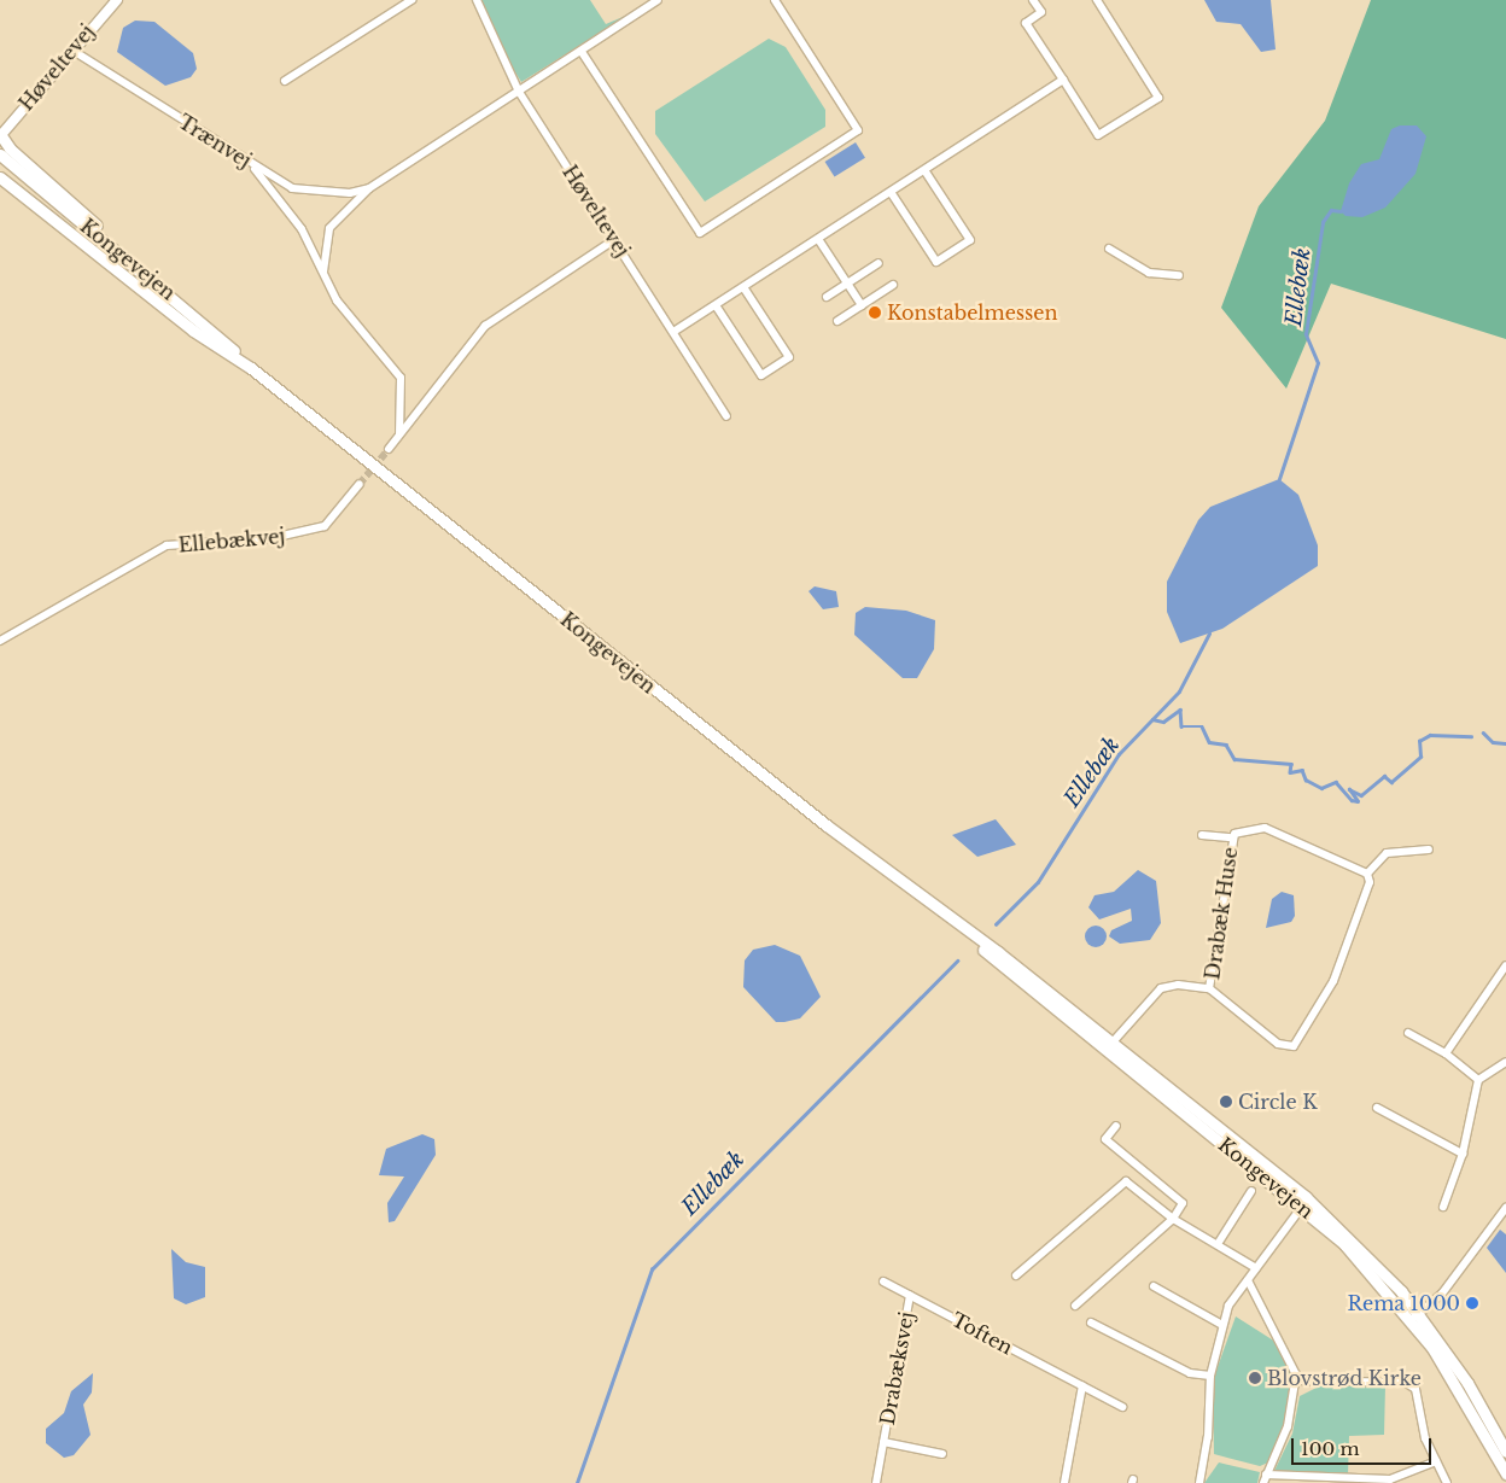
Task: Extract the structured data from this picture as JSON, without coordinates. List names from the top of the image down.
{
  "streets": {
    "main road": ["Kongevejen"],
    "street": [
      "Høveltevej",
      "Trænvej",
      "Ellebækvej",
      "Drabæk Huse",
      "Toften",
      "Drabæksvej"
    ]
  },
  "crossings": [
    ["Høveltevej", "Trænvej"],
    ["Kongevejen", "Drabæk Huse"],
    ["Toften", "Drabæksvej"]
  ],
  "water": ["Ellebæk"],
  "places": [
    "Konstabelmessen",
    "Circle K",
    "Rema 1000",
    "Blovstrød Kirke"
  ],
  "scale_bar": "100 m"
}
